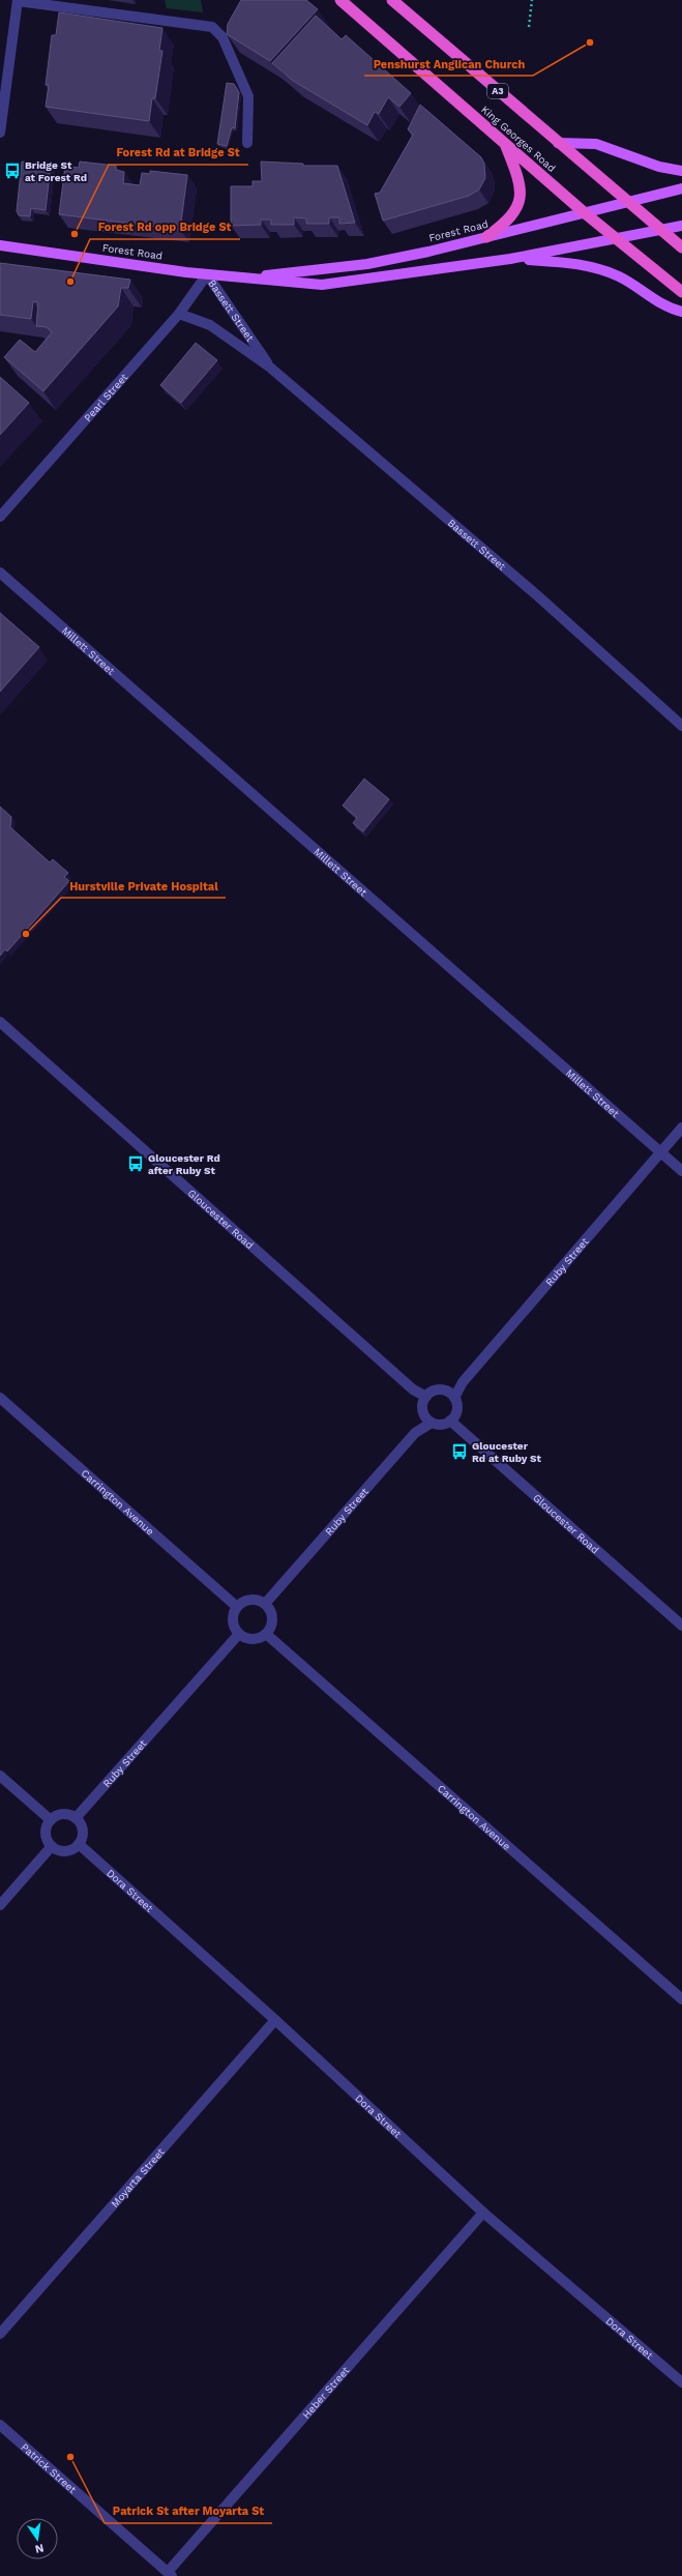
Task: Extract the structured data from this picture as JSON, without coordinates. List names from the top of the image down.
{
  "streets": {
    "highway": ["A3", "King Georges Road"],
    "main road": ["Forest Road"],
    "street": [
      "Bassett Street",
      "Pearl Street",
      "Millett Street",
      "Gloucester Road",
      "Ruby Street",
      "Carrington Avenue",
      "Dora Street",
      "Moyarta Street",
      "Heber Street",
      "Patrick Street"
    ]
  },
  "crossings": [
    ["A3", "Forest Road"],
    ["King Georges Road", "Forest Road"],
    ["Forest Road", "Bassett Street"],
    ["Forest Road", "Pearl Street"],
    ["Bassett Street", "Pearl Street"],
    ["Millett Street", "Ruby Street"],
    ["Gloucester Road", "Ruby Street"],
    ["Ruby Street", "Carrington Avenue"],
    ["Ruby Street", "Dora Street"],
    ["Dora Street", "Moyarta Street"],
    ["Dora Street", "Heber Street"],
    ["Heber Street", "Patrick Street"]
  ],
  "places": {
    "other": [
      "Penshurst Anglican Church",
      "Forest Rd at Bridge St",
      "Forest Rd opp Bridge St",
      "Hurstville Private Hospital",
      "Patrick St after Moyarta St"
    ],
    "bus stop": ["Bridge St at Forest Rd", "Gloucester Rd after Ruby St", "Gloucester Rd at Ruby St"]
  },
  "north": "bottom"
}
